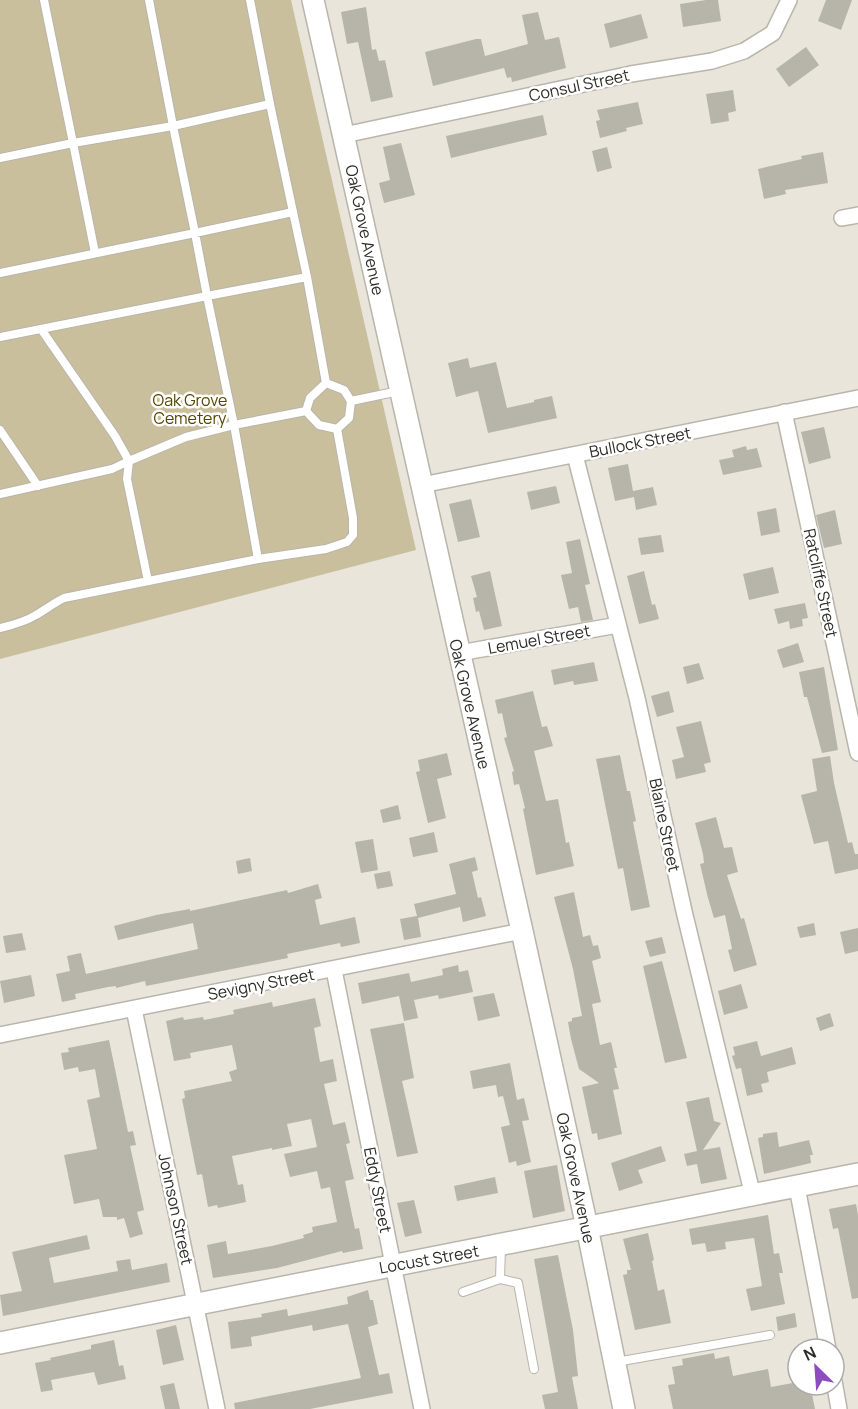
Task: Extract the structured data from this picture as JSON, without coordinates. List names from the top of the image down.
{
  "streets": {
    "street": [
      "Consul Street",
      "Oak Grove Avenue",
      "Bullock Street",
      "Ratcliffe Street",
      "Lemuel Street",
      "Blaine Street",
      "Sevigny Street",
      "Eddy Street",
      "Johnson Street",
      "Locust Street"
    ]
  },
  "crossings": [
    ["Consul Street", "Oak Grove Avenue"],
    ["Oak Grove Avenue", "Bullock Street"],
    ["Oak Grove Avenue", "Lemuel Street"],
    ["Oak Grove Avenue", "Sevigny Street"],
    ["Oak Grove Avenue", "Locust Street"],
    ["Bullock Street", "Ratcliffe Street"],
    ["Bullock Street", "Blaine Street"],
    ["Lemuel Street", "Blaine Street"],
    ["Blaine Street", "Locust Street"],
    ["Sevigny Street", "Eddy Street"],
    ["Sevigny Street", "Johnson Street"],
    ["Eddy Street", "Locust Street"],
    ["Johnson Street", "Locust Street"]
  ],
  "parks": ["Oak Grove Cemetery"],
  "north": "top left"
}
